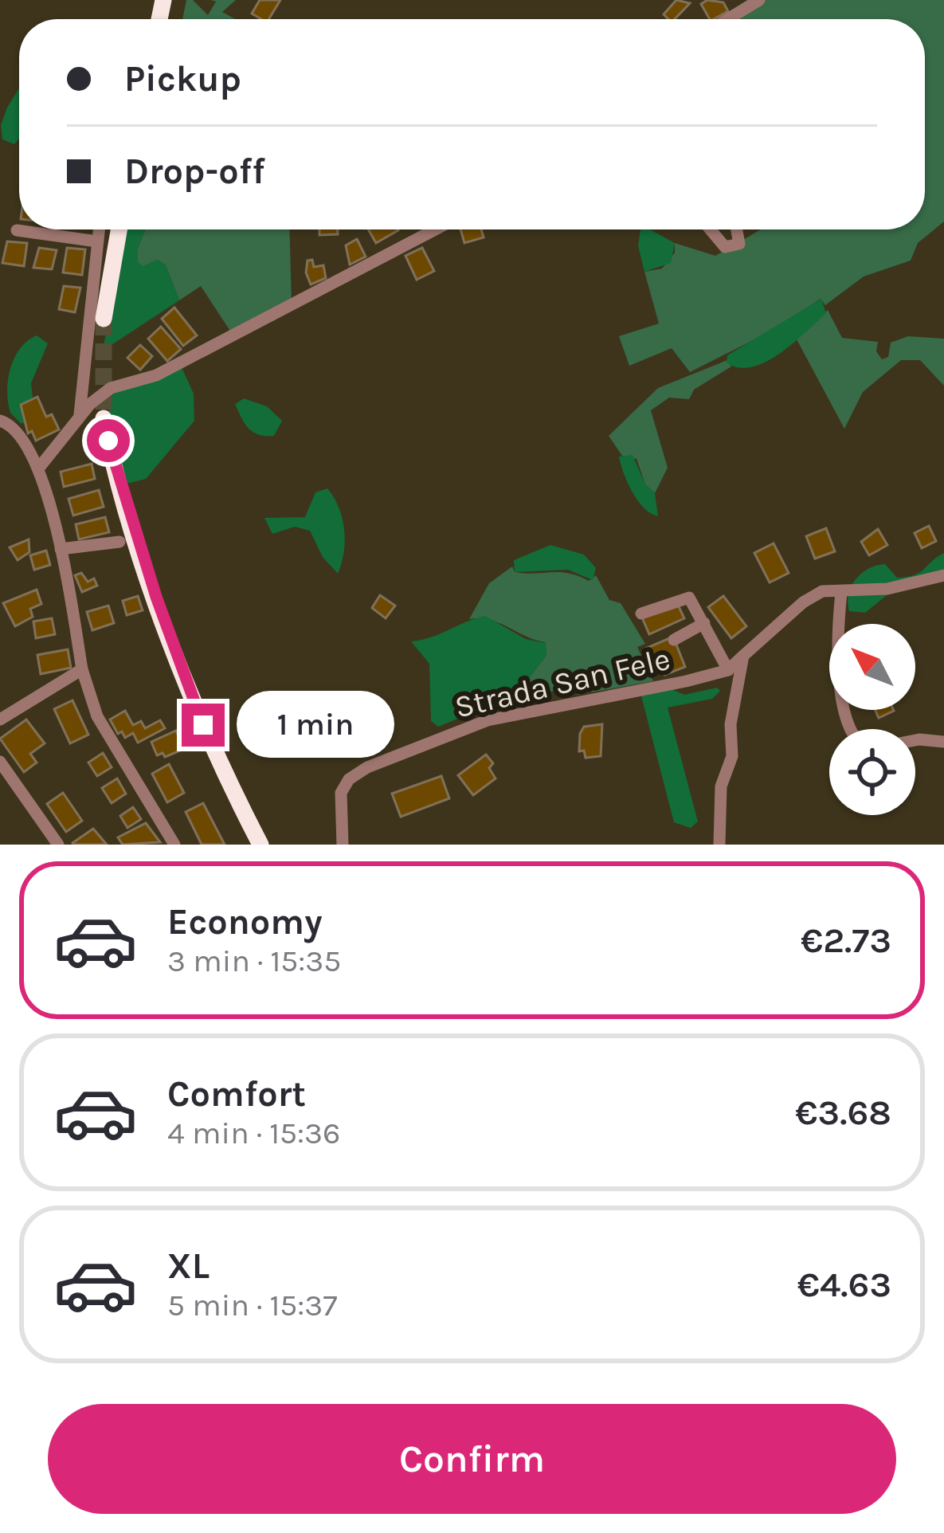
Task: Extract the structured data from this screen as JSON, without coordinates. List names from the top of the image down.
{
  "streets": {
    "street": ["Strada San Fele"]
  },
  "north": "top left",
  "page": {
    "banner": ["Pickup", "Drop-off"],
    "bubble": "1 min",
    "list": [
      {
        "name": "Economy",
        "note": "3 min · 15:35",
        "value": "€2.73"
      },
      {
        "name": "Comfort",
        "note": "4 min · 15:36",
        "value": "€3.68"
      },
      {
        "name": "XL",
        "note": "5 min · 15:37",
        "value": "€4.63"
      }
    ],
    "buttons": "Confirm"
  }
}
